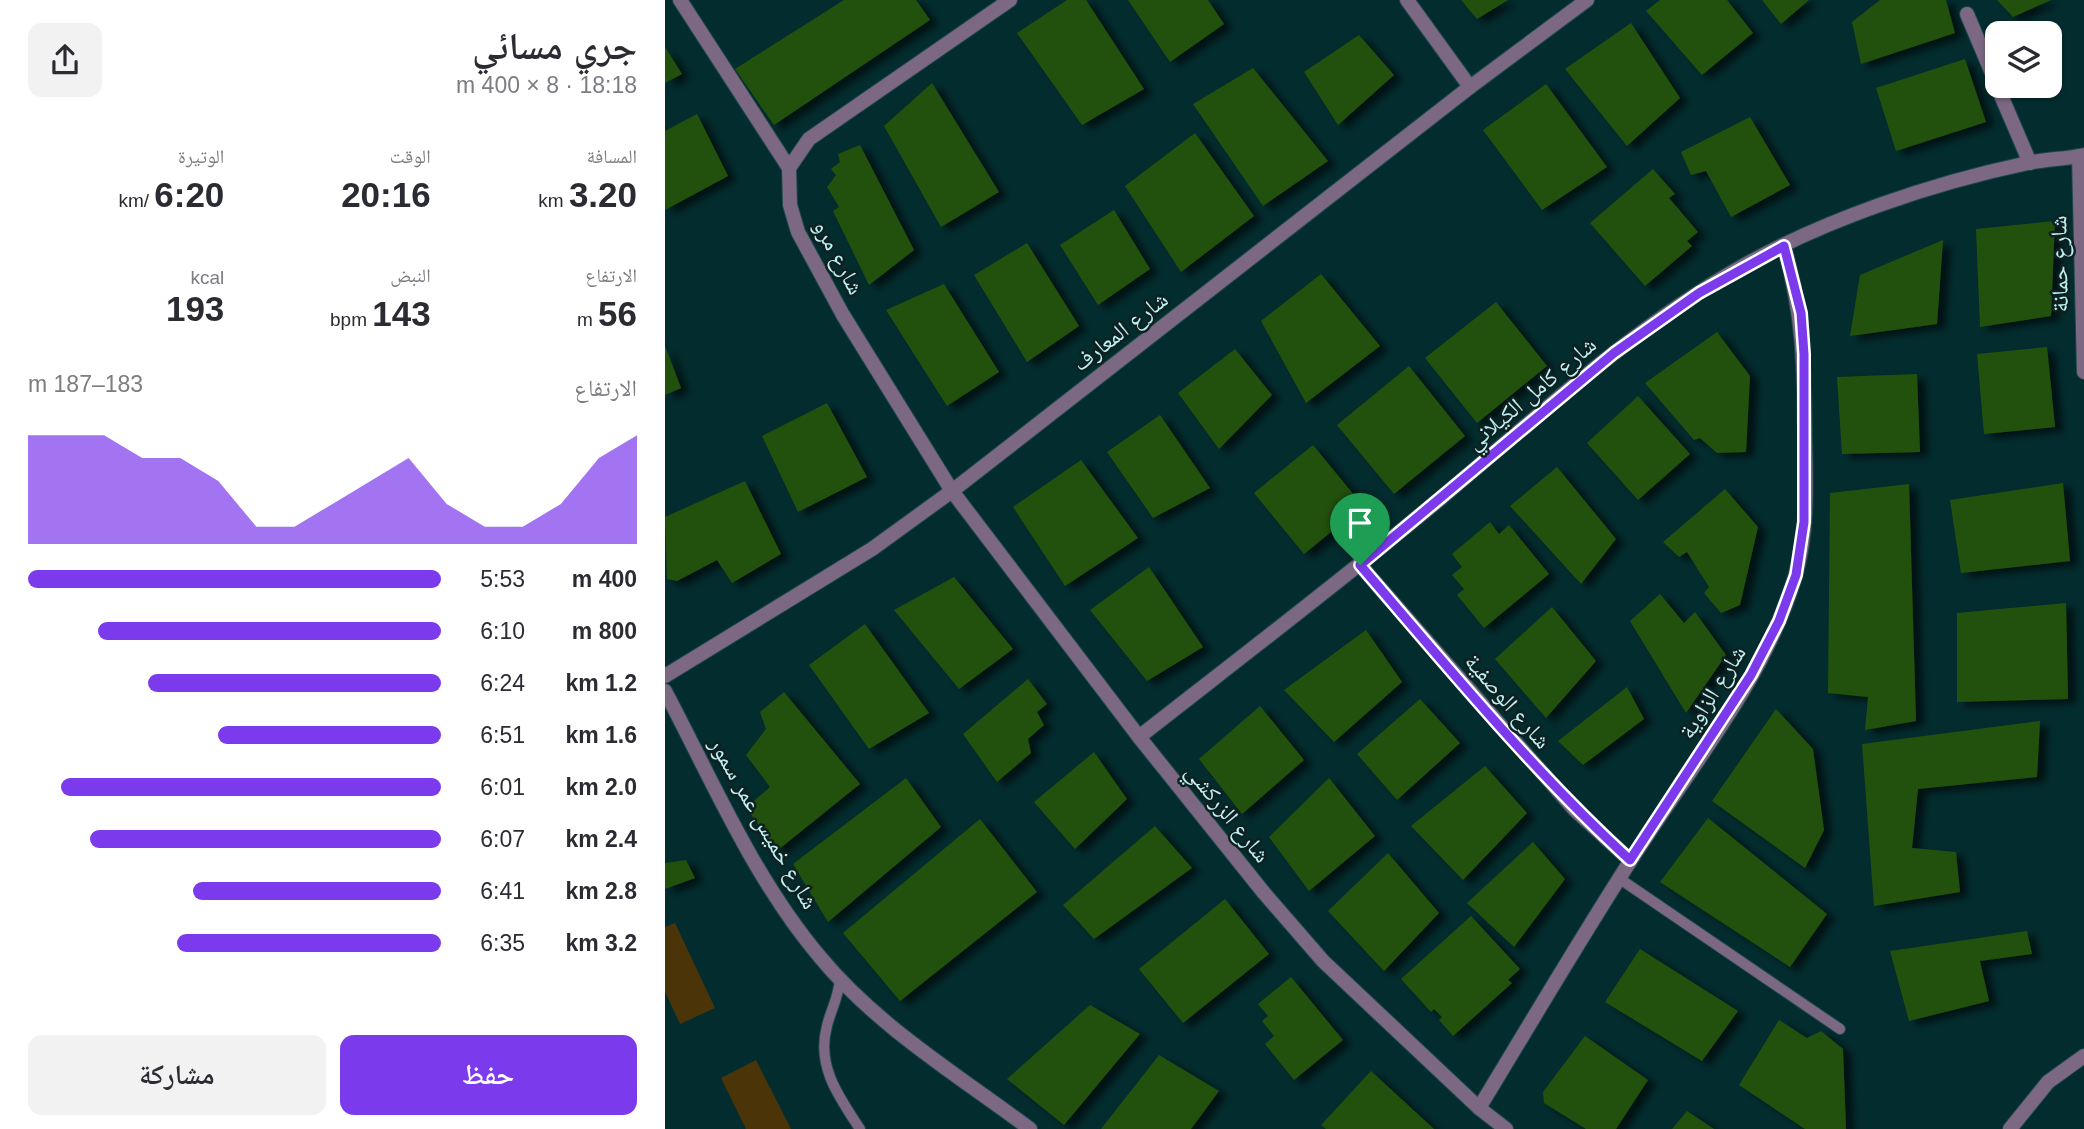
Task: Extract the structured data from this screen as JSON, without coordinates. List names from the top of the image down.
{
  "streets": {
    "street": [
      "شارع مرو",
      "شارع حمانة",
      "شارع المعارف",
      "شارع كامل الكيلاني",
      "شارع الزاوية",
      "شارع الوصفية",
      "شارع الزركشي",
      "شارع خميس عمر سمور"
    ]
  },
  "crossings": [
    ["شارع مرو", "شارع المعارف"],
    ["شارع مرو", "شارع الزركشي"],
    ["شارع حمانة", "شارع كامل الكيلاني"],
    ["شارع المعارف", "شارع الزركشي"],
    ["شارع كامل الكيلاني", "شارع الزاوية"],
    ["شارع كامل الكيلاني", "شارع الوصفية"],
    ["شارع كامل الكيلاني", "شارع الزركشي"],
    ["شارع الزاوية", "شارع الوصفية"],
    ["شارع الزاوية", "شارع الزركشي"]
  ],
  "page": {
    "heading": ["جري مسائي", "18:18 · 8 × 400 m"],
    "stats": [
      ["المسافة", "3.20 km"],
      ["الوقت", "20:16"],
      ["الوتيرة", "6:20 /km"],
      ["الارتفاع", "56 m"],
      ["النبض", "143 bpm"],
      ["kcal", "193"]
    ],
    "chart": ["الارتفاع", "183–187 m"],
    "list": [
      {
        "name": "400 m",
        "note": "5:53"
      },
      {
        "name": "800 m",
        "note": "6:10"
      },
      {
        "name": "1.2 km",
        "note": "6:24"
      },
      {
        "name": "1.6 km",
        "note": "6:51"
      },
      {
        "name": "2.0 km",
        "note": "6:01"
      },
      {
        "name": "2.4 km",
        "note": "6:07"
      },
      {
        "name": "2.8 km",
        "note": "6:41"
      },
      {
        "name": "3.2 km",
        "note": "6:35"
      }
    ],
    "buttons": ["حفظ", "مشاركة"]
  }
}
